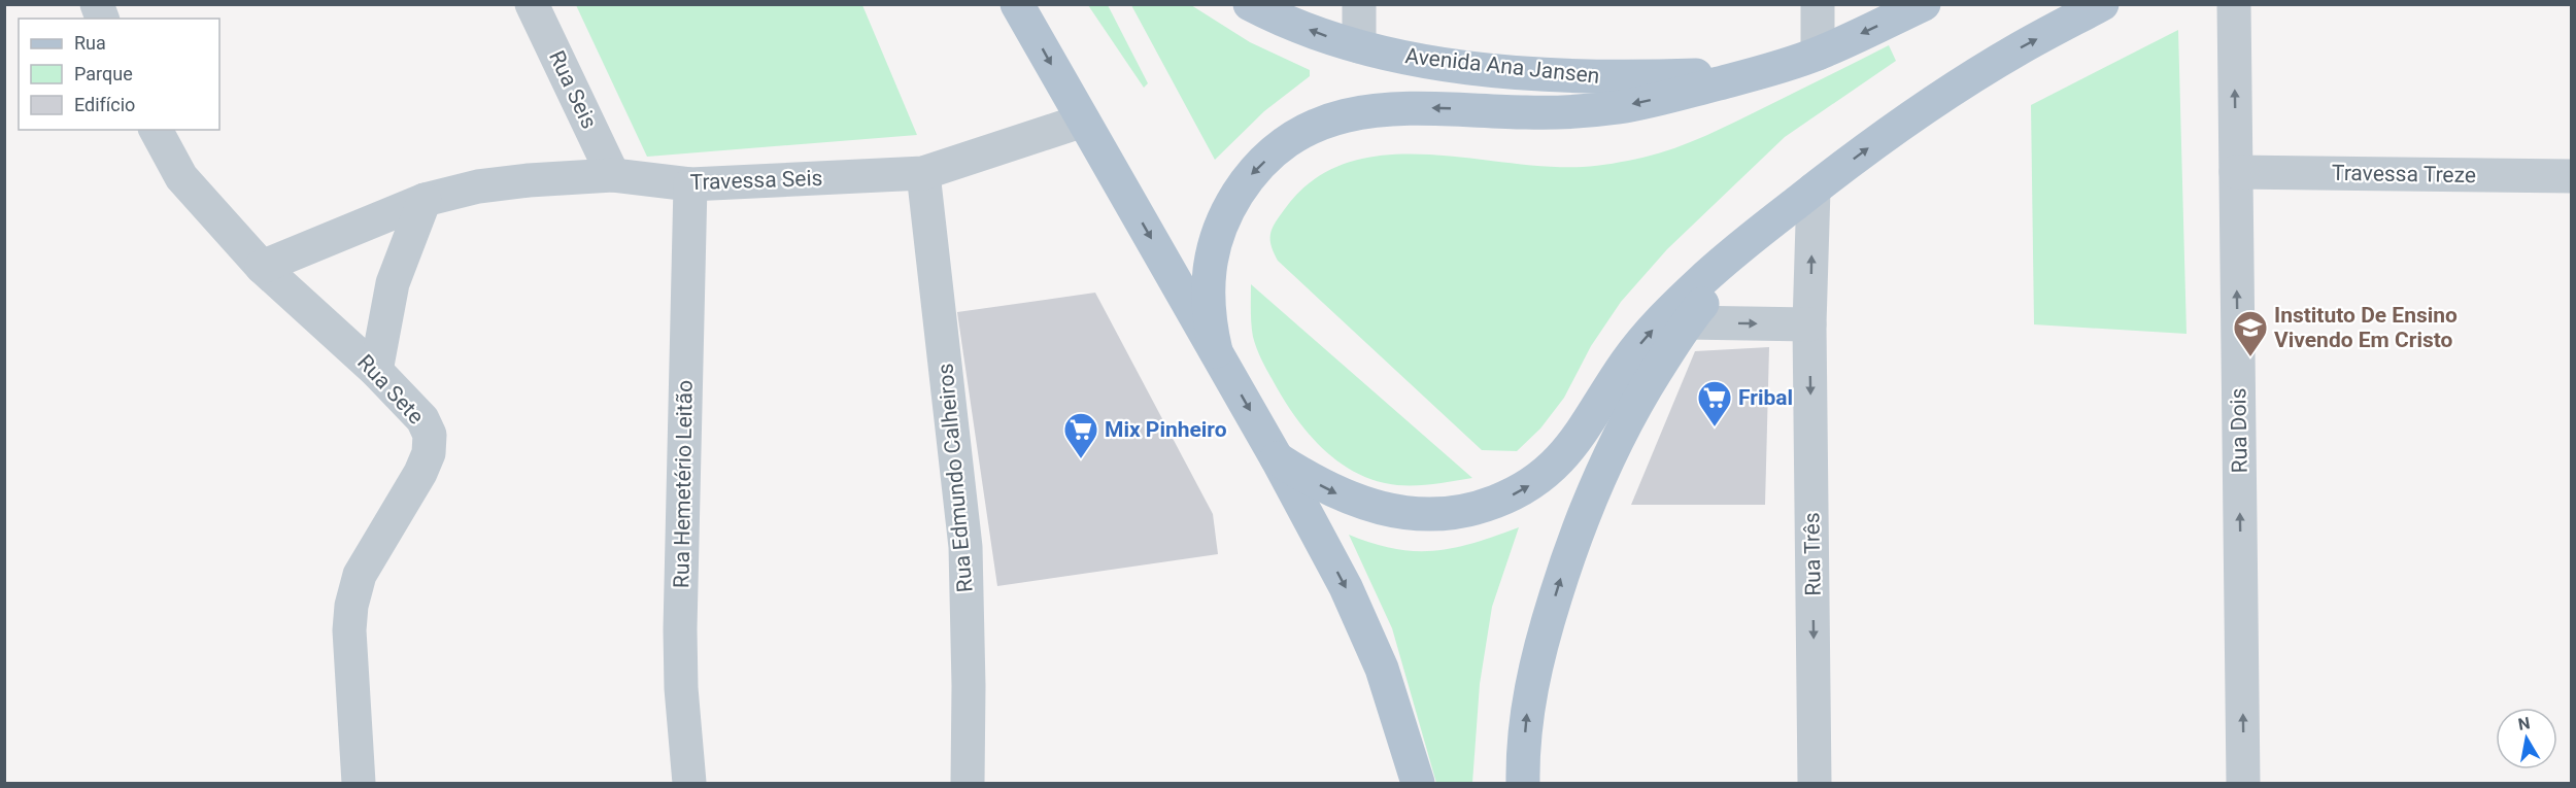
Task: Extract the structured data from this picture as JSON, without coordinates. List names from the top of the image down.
{
  "streets": {
    "main road": ["Avenida Ana Jansen"],
    "street": [
      "Rua Seis",
      "Travessa Treze",
      "Travessa Seis",
      "Rua Sete",
      "Rua Dois",
      "Rua Edmundo Calheiros",
      "Rua Hemetério Leitão",
      "Rua Três"
    ]
  },
  "crossings": [
    ["Rua Seis", "Travessa Seis"],
    ["Travessa Treze", "Rua Dois"],
    ["Travessa Seis", "Rua Sete"],
    ["Travessa Seis", "Rua Edmundo Calheiros"],
    ["Travessa Seis", "Rua Hemetério Leitão"]
  ],
  "one_way": ["Rua Dois"],
  "places": {
    "school or university": ["Instituto De Ensino Vivendo Em Cristo"],
    "supermarket": ["Fribal", "Mix Pinheiro"]
  },
  "legend": ["Rua", "Parque", "Edifício"],
  "north": "top"
}
